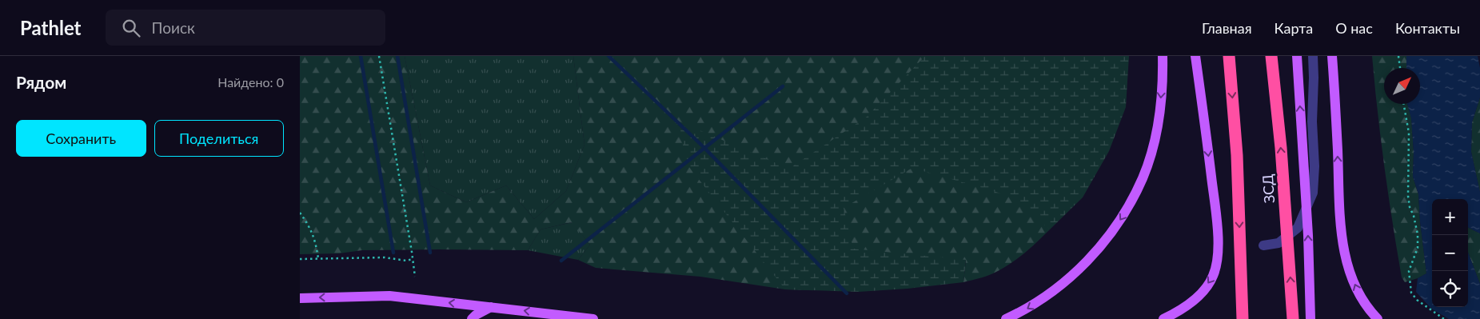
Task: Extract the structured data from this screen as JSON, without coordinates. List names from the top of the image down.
{
  "streets": {
    "highway": ["ЗСД"]
  },
  "north": "top right",
  "page": {
    "header": "Pathlet",
    "search": "Поиск",
    "nav": [
      "Главная",
      "Карта",
      "О нас",
      "Контакты"
    ],
    "heading": ["Рядом", "Найдено: 0"],
    "buttons": ["Сохранить", "Поделиться"],
    "map_buttons": ["+", "−"]
  }
}
